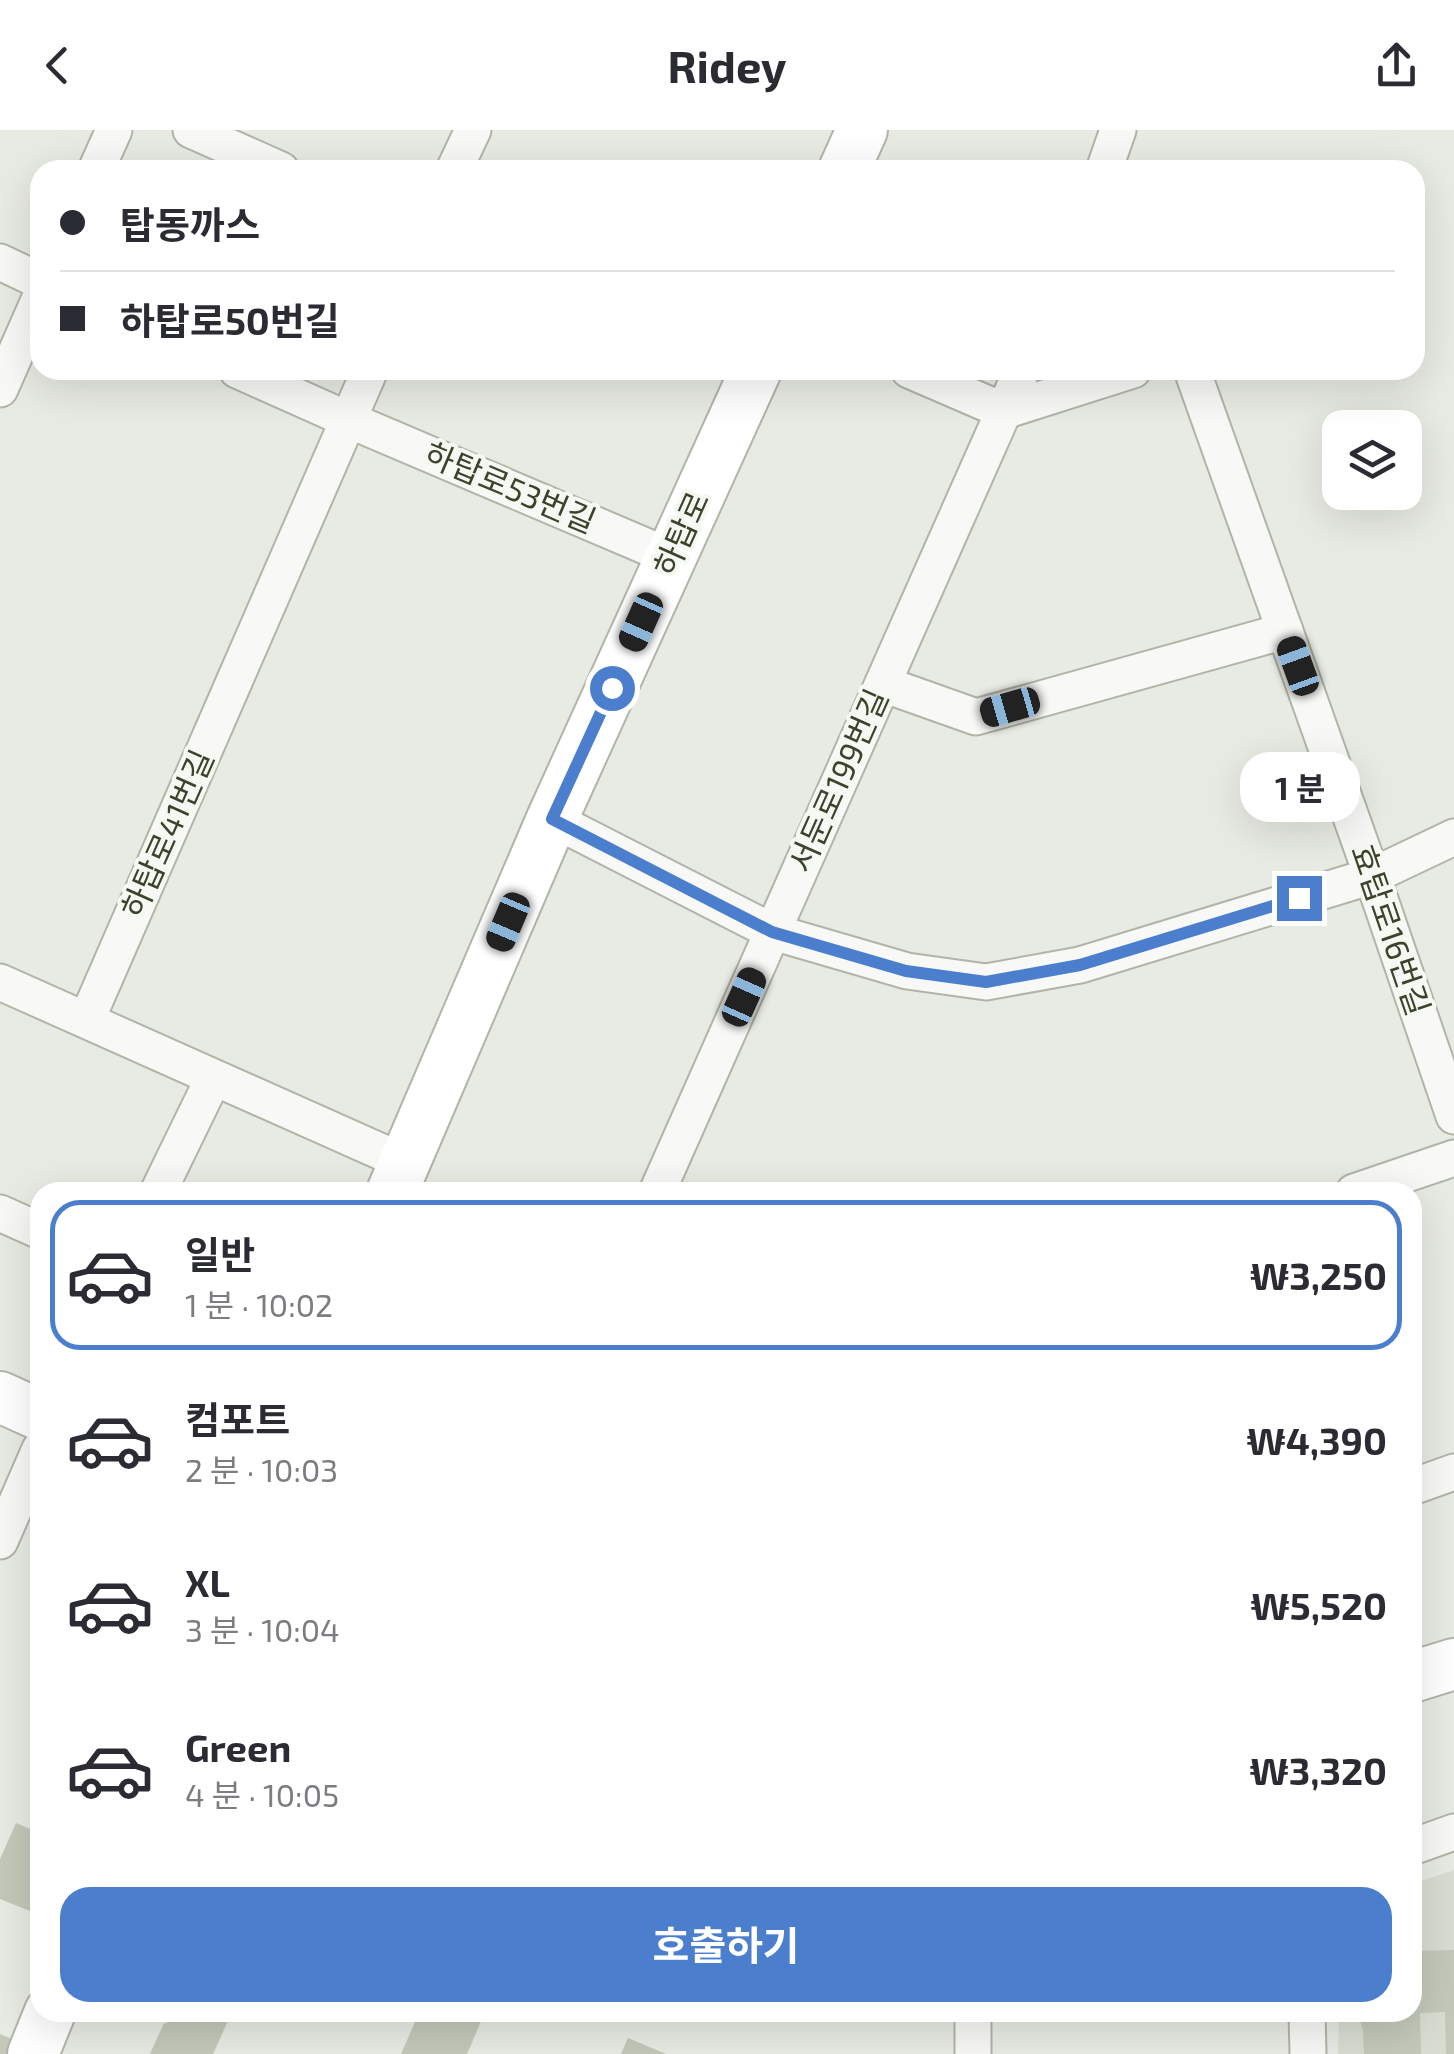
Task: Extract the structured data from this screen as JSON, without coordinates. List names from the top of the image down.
{
  "streets": {
    "street": [
      "하탑로53번길",
      "하탑로",
      "서둔로199번길",
      "하탑로41번길",
      "효탑로16번길"
    ]
  },
  "crossings": [
    ["하탑로53번길", "하탑로"],
    ["하탑로53번길", "하탑로41번길"]
  ],
  "page": {
    "header": "Ridey",
    "banner": ["탑동까스", "하탑로50번길"],
    "bubble": "1 분",
    "list": [
      {
        "name": "일반",
        "note": "1 분 · 10:02",
        "value": "₩3,250"
      },
      {
        "name": "컴포트",
        "note": "2 분 · 10:03",
        "value": "₩4,390"
      },
      {
        "name": "XL",
        "note": "3 분 · 10:04",
        "value": "₩5,520"
      },
      {
        "name": "Green",
        "note": "4 분 · 10:05",
        "value": "₩3,320"
      }
    ],
    "buttons": "호출하기"
  }
}
